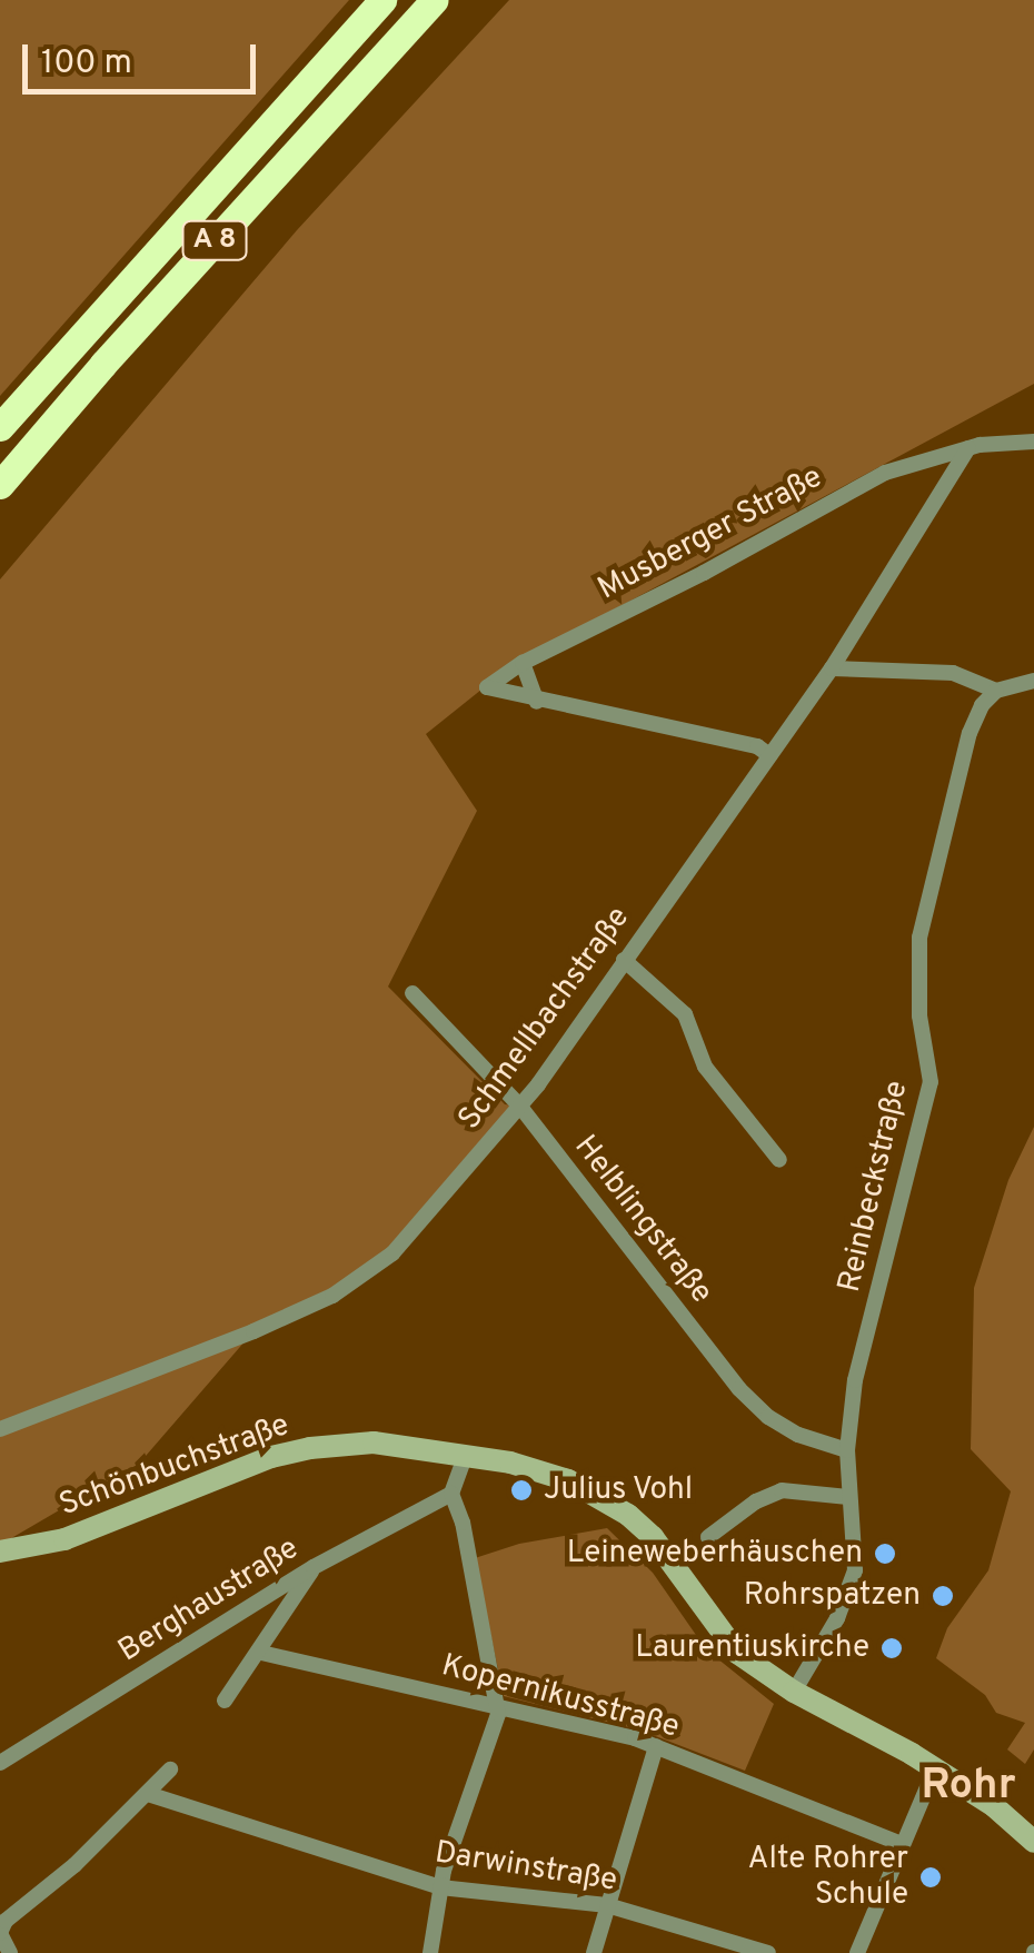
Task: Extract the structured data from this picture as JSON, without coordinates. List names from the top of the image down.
{
  "streets": {
    "highway": ["A 8"],
    "main road": ["Schönbuchstraße"],
    "street": [
      "Musberger Straße",
      "Schmellbachstraße",
      "Reinbeckstraße",
      "Helblingstraße",
      "Berghaustraße",
      "Kopernikusstraße",
      "Darwinstraße"
    ]
  },
  "crossings": [
    ["Musberger Straße", "Schmellbachstraße"],
    ["Schmellbachstraße", "Helblingstraße"],
    ["Reinbeckstraße", "Helblingstraße"],
    ["Reinbeckstraße", "Schönbuchstraße"]
  ],
  "districts": ["Rohr"],
  "places": [
    "Julius Vohl",
    "Leineweberhäuschen",
    "Rohrspatzen",
    "Laurentiuskirche",
    "Alte Rohrer Schule"
  ],
  "scale_bar": "100 m"
}
